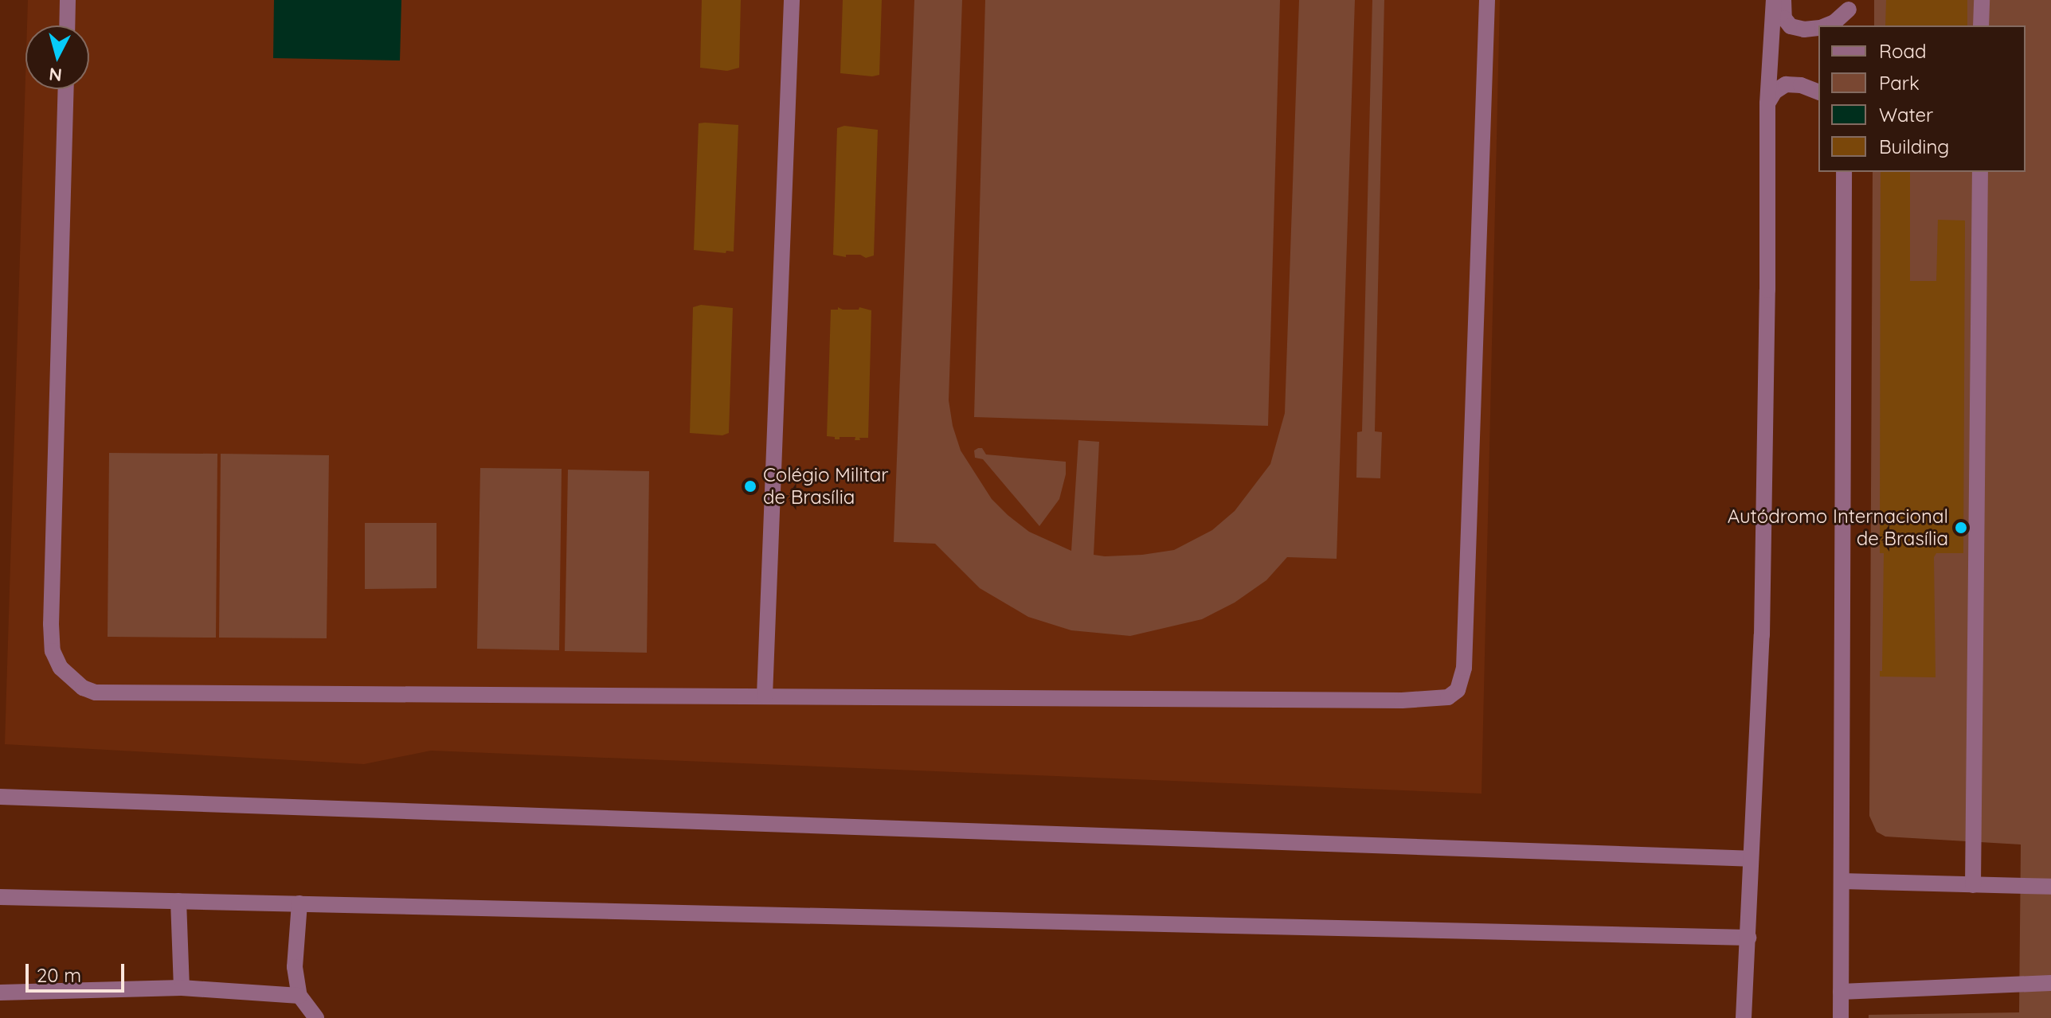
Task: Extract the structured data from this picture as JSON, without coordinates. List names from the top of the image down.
{
  "places": ["Colégio Militar de Brasília", "Autódromo Internacional de Brasília"],
  "legend": [
    "Road",
    "Park",
    "Water",
    "Building"
  ],
  "scale_bar": "20 m",
  "north": "bottom"
}
